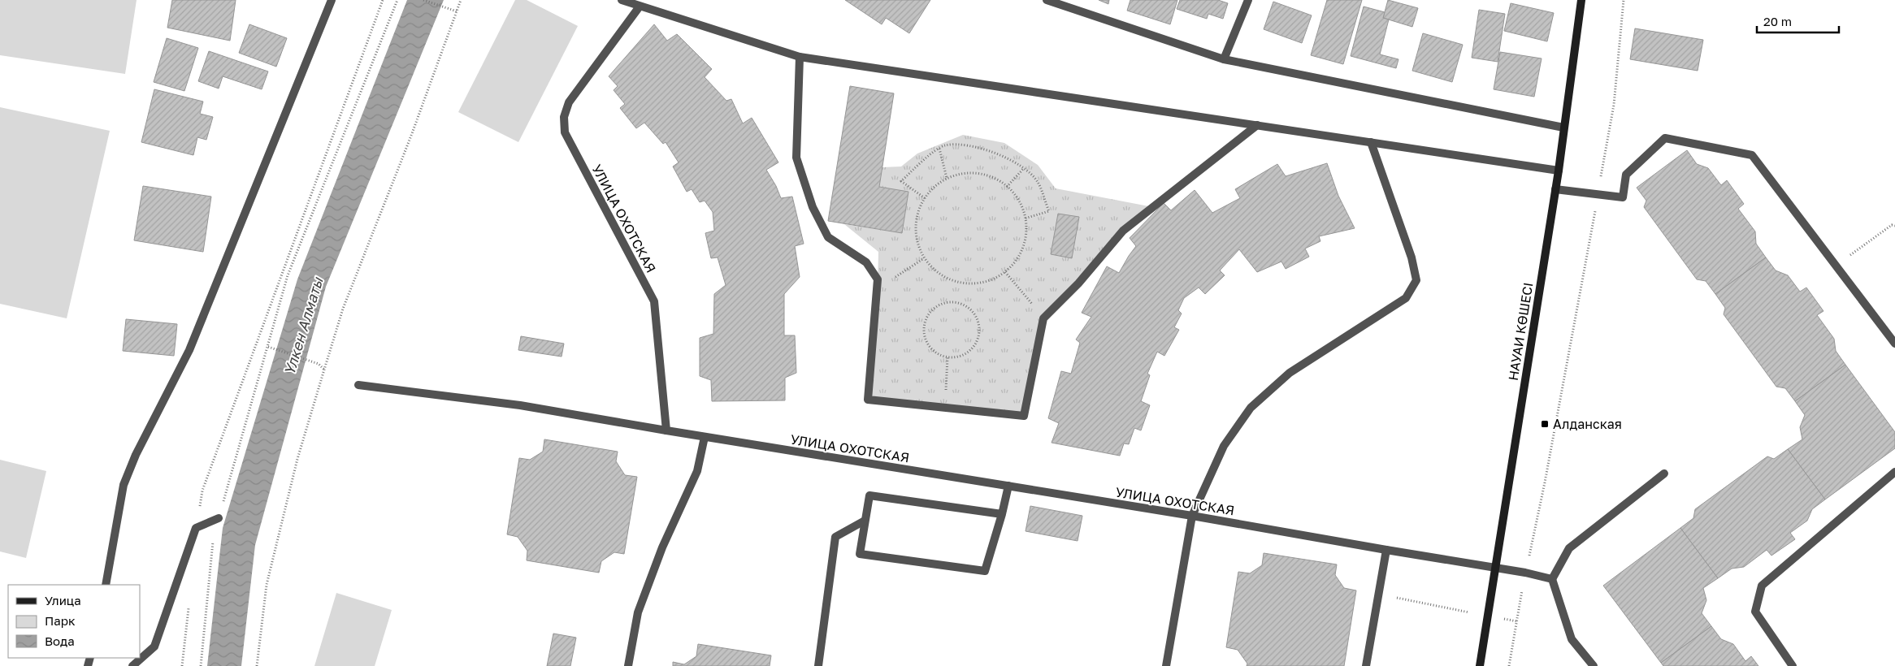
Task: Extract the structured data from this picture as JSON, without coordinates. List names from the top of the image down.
{
  "streets": {
    "street": ["УЛИЦА ОХОТСКАЯ", "НАУАИ КӨШЕСІ"]
  },
  "crossings": [
    ["УЛИЦА ОХОТСКАЯ", "НАУАИ КӨШЕСІ"]
  ],
  "water": ["Үлкен Алматы"],
  "places": {
    "transit": ["Алданская"]
  },
  "legend": ["Улица", "Парк", "Вода"],
  "scale_bar": "20 m"
}
